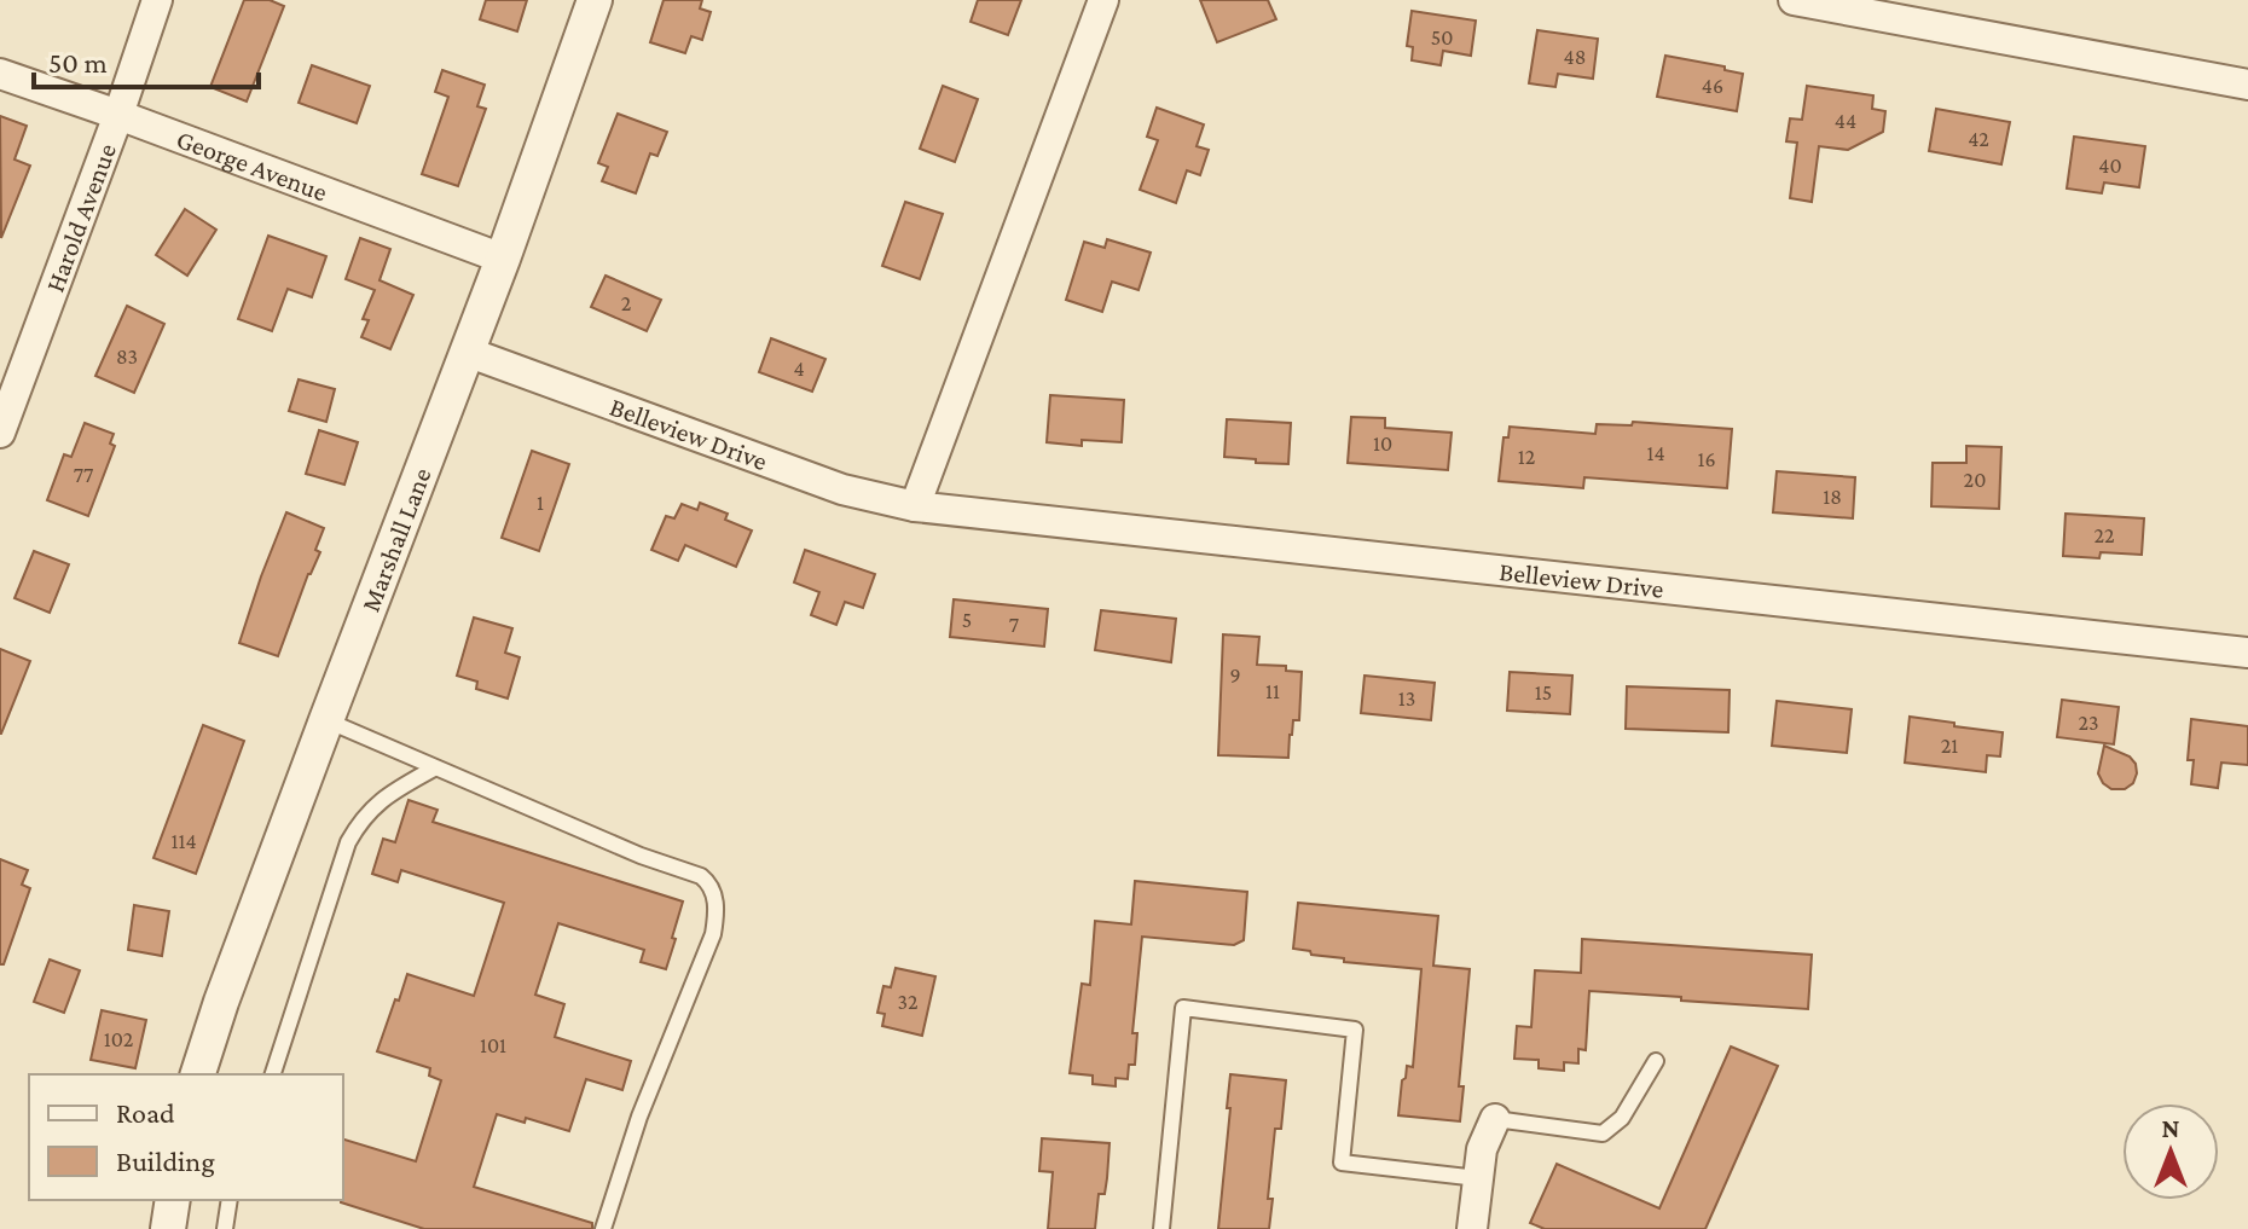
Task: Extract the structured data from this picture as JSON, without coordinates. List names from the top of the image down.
{
  "streets": {
    "street": [
      "George Avenue",
      "Harold Avenue",
      "Belleview Drive",
      "Marshall Lane"
    ]
  },
  "crossings": [
    ["George Avenue", "Harold Avenue"],
    ["George Avenue", "Marshall Lane"],
    ["Belleview Drive", "Marshall Lane"]
  ],
  "house_numbers": [
    "50",
    "48",
    "46",
    "44",
    "42",
    "40",
    "2",
    "83",
    "4",
    "10",
    "14",
    "12",
    "16",
    "77",
    "20",
    "18",
    "1",
    "22",
    "5",
    "7",
    "9",
    "11",
    "15",
    "13",
    "23",
    "21",
    "114",
    "32",
    "102",
    "101"
  ],
  "legend": ["Road", "Building"],
  "scale_bar": "50 m",
  "north": "top"
}
